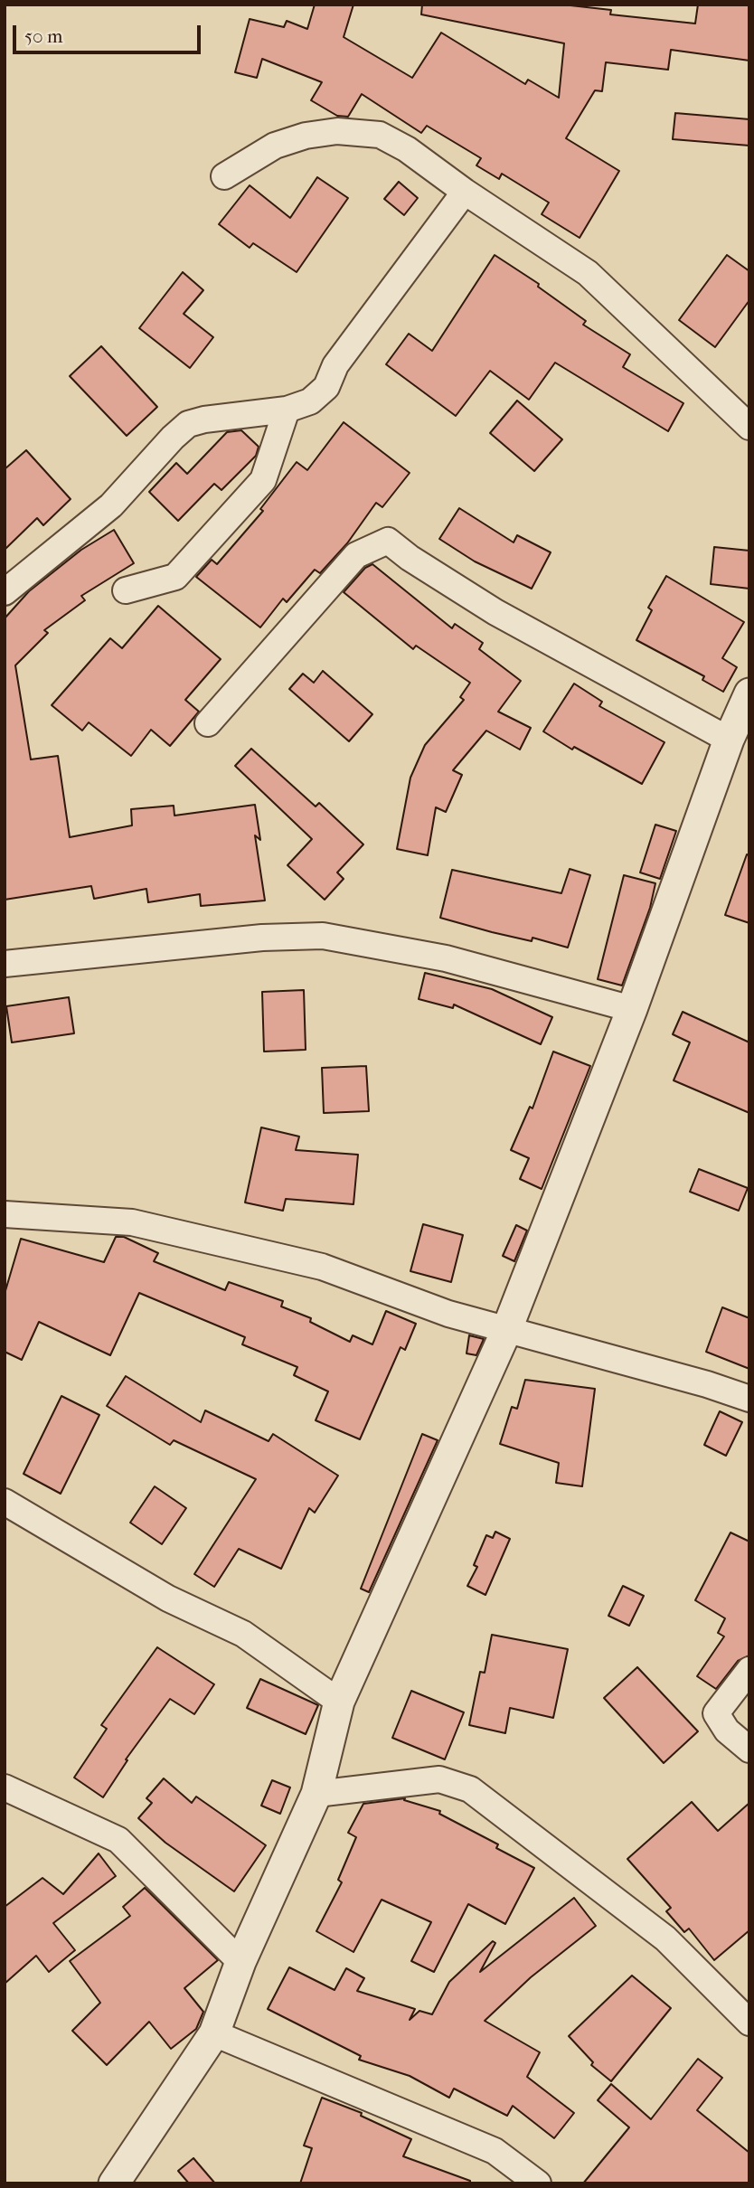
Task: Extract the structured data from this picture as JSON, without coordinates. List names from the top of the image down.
{
  "scale_bar": "50 m"
}
